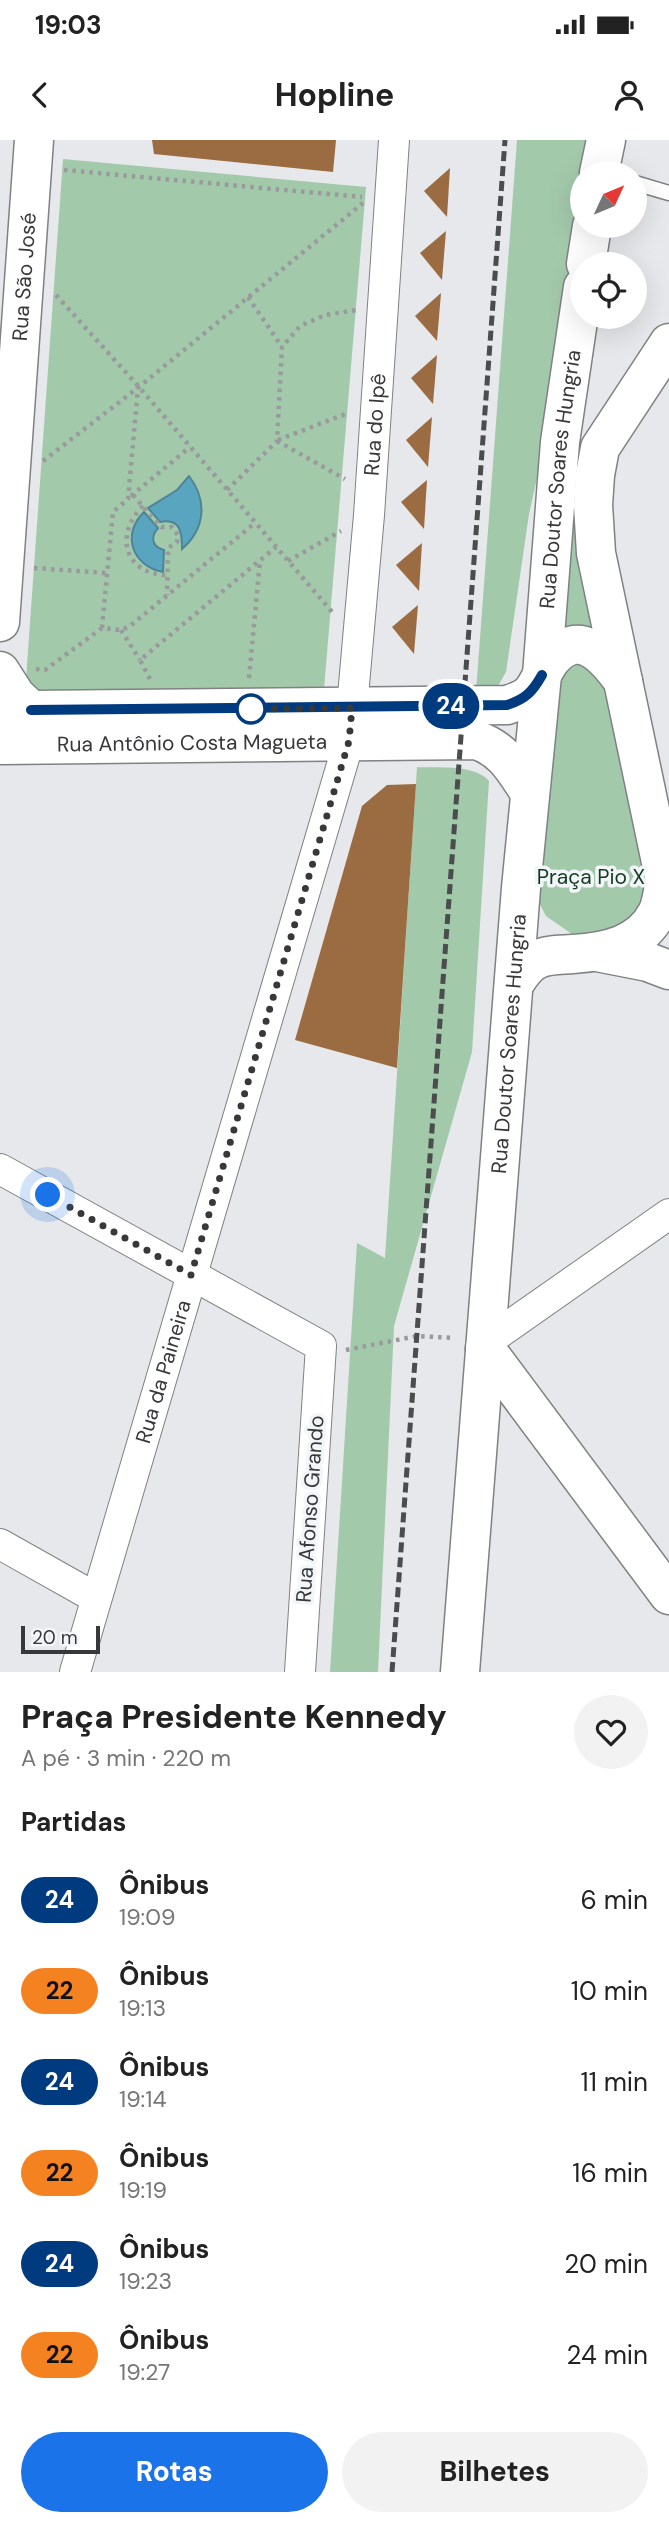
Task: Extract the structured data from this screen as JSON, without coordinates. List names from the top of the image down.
{
  "streets": {
    "main road": ["Rua São José", "Rua Doutor Soares Hungria", "Rua Antônio Costa Magueta"],
    "street": ["Rua do Ipê", "Rua da Paineira", "Rua Afonso Grando"]
  },
  "crossings": [
    ["Rua do Ipê", "Rua Antônio Costa Magueta"],
    ["Rua do Ipê", "Rua da Paineira"],
    ["Rua Doutor Soares Hungria", "Rua Antônio Costa Magueta"],
    ["Rua Antônio Costa Magueta", "Rua da Paineira"]
  ],
  "parks": ["Praça Pio X"],
  "lines": ["bus line 24"],
  "scale_bar": "20 m",
  "north": "top right",
  "page": {
    "status": "19:03",
    "header": "Hopline",
    "on_map": "24",
    "scale": "20 m",
    "heading": [
      ["Praça Presidente Kennedy", "A pé · 3 min · 220 m"],
      "Partidas"
    ],
    "list": [
      {
        "mark": "24",
        "name": "Ônibus",
        "note": "19:09",
        "value": "6 min"
      },
      {
        "mark": "22",
        "name": "Ônibus",
        "note": "19:13",
        "value": "10 min"
      },
      {
        "mark": "24",
        "name": "Ônibus",
        "note": "19:14",
        "value": "11 min"
      },
      {
        "mark": "22",
        "name": "Ônibus",
        "note": "19:19",
        "value": "16 min"
      },
      {
        "mark": "24",
        "name": "Ônibus",
        "note": "19:23",
        "value": "20 min"
      },
      {
        "mark": "22",
        "name": "Ônibus",
        "note": "19:27",
        "value": "24 min"
      }
    ],
    "buttons": ["Rotas", "Bilhetes"]
  }
}
